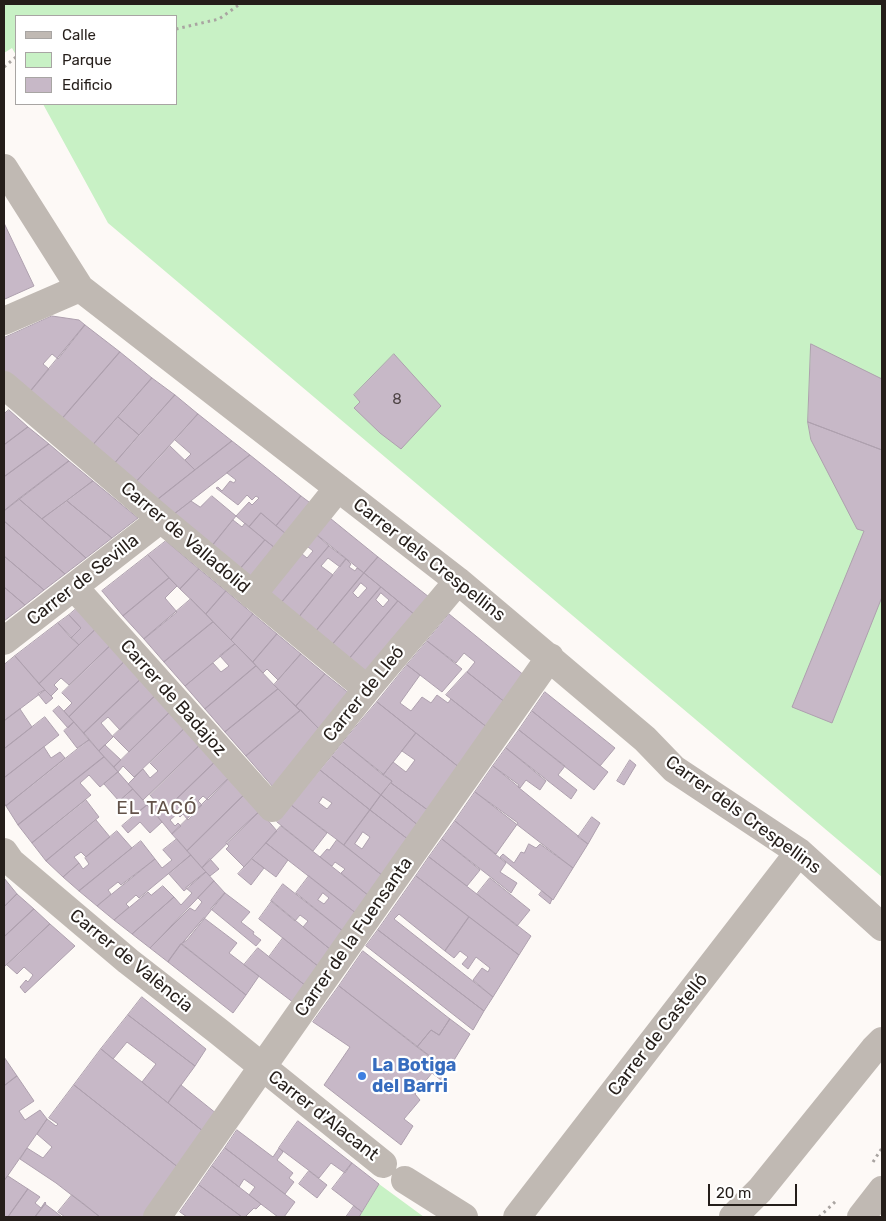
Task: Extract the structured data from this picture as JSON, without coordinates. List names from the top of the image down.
{
  "streets": {
    "street": [
      "Carrer de Valladolid",
      "Carrer dels Crespellins",
      "Carrer de Sevilla",
      "Carrer de Lleó",
      "Carrer de Badajoz",
      "Carrer de la Fuensanta",
      "Carrer de València",
      "Carrer de Castelló",
      "Carrer d'Alacant"
    ]
  },
  "crossings": [
    ["Carrer de Valladolid", "Carrer de Sevilla"],
    ["Carrer de Valladolid", "Carrer de Lleó"],
    ["Carrer dels Crespellins", "Carrer de Lleó"],
    ["Carrer dels Crespellins", "Carrer de la Fuensanta"],
    ["Carrer dels Crespellins", "Carrer de Castelló"],
    ["Carrer de Sevilla", "Carrer de Badajoz"],
    ["Carrer de Lleó", "Carrer de Badajoz"],
    ["Carrer de la Fuensanta", "Carrer de València"],
    ["Carrer de la Fuensanta", "Carrer d'Alacant"],
    ["Carrer de València", "Carrer d'Alacant"]
  ],
  "districts": ["EL TACÓ"],
  "places": ["La Botiga del Barri"],
  "house_numbers": ["8"],
  "legend": ["Calle", "Parque", "Edificio"],
  "scale_bar": "20 m"
}
